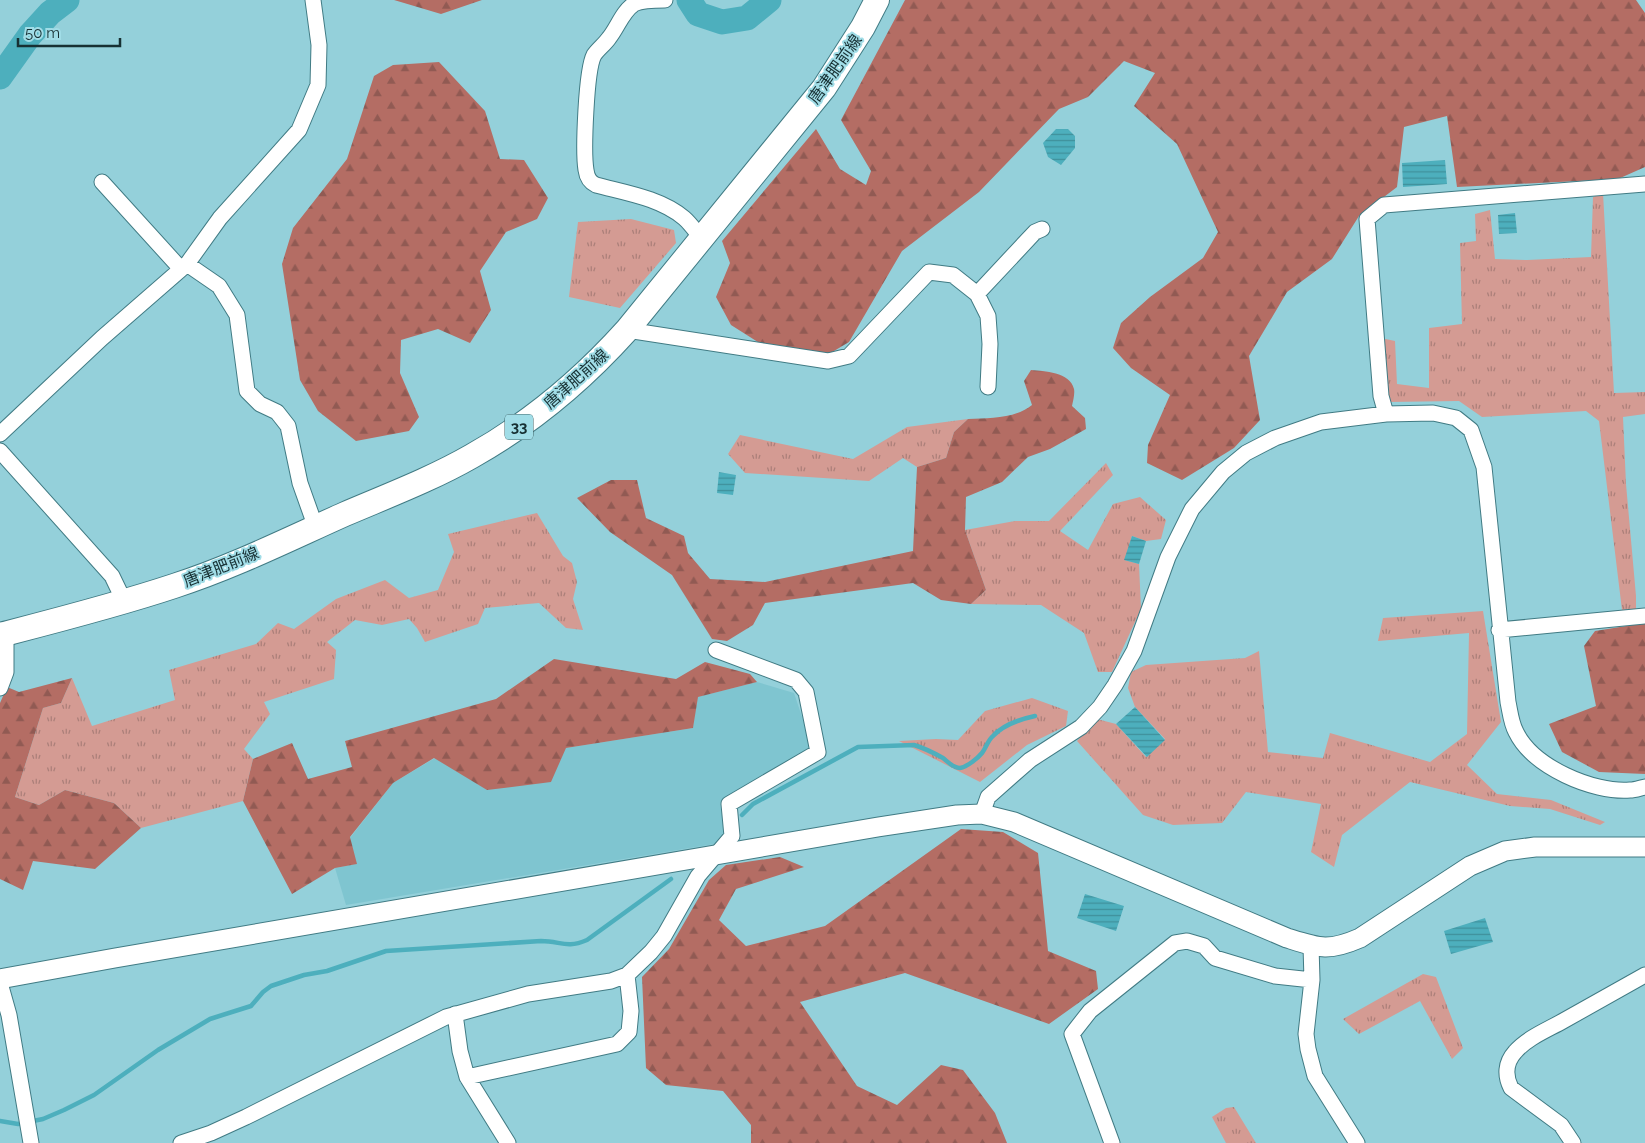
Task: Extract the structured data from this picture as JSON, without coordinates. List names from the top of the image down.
{
  "streets": {
    "main road": ["唐津肥前線", "33"]
  },
  "scale_bar": "50 m"
}
